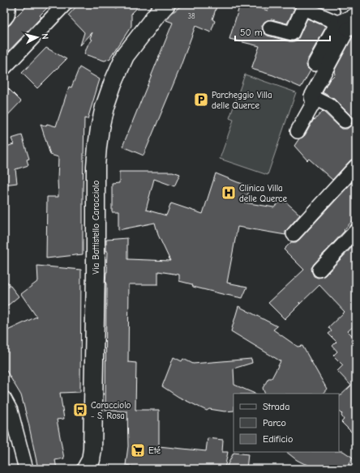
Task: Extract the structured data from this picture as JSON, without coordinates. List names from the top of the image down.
{
  "streets": {
    "main road": ["Via Battistello Caracciolo"]
  },
  "places": {
    "parking": ["Parcheggio Villa delle Querce"],
    "hospital": ["Clinica Villa delle Querce"],
    "bus stop": ["Caracciolo - S. Rosa"],
    "supermarket": ["Eté"]
  },
  "house_numbers": ["38"],
  "legend": ["Strada", "Parco", "Edificio"],
  "scale_bar": "50 m",
  "north": "right"
}
